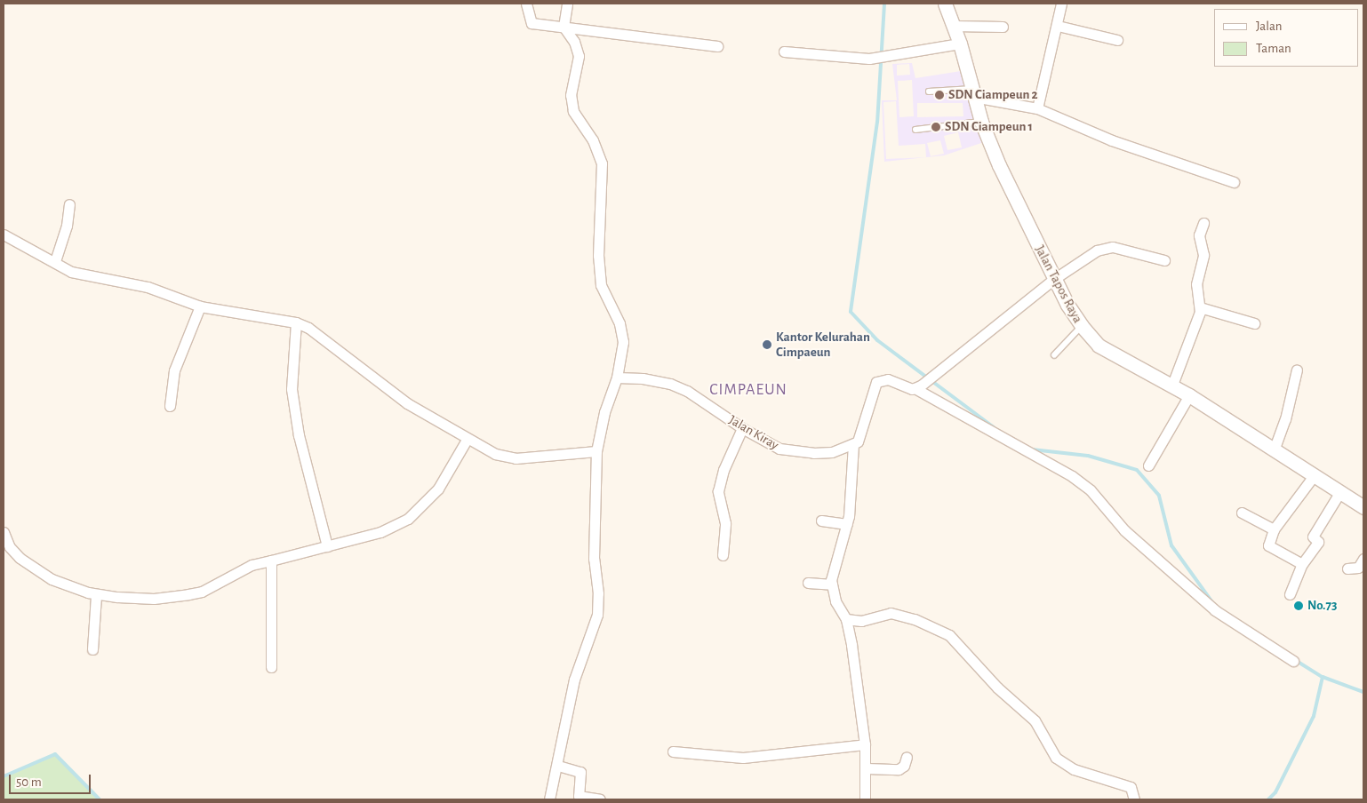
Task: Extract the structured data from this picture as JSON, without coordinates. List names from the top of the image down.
{
  "streets": {
    "main road": ["Jalan Tapos Raya"],
    "street": ["Jalan Kiray"]
  },
  "districts": ["CIMPAEUN"],
  "places": [
    "SDN Ciampeun 2",
    "SDN Ciampeun 1",
    "Kantor Kelurahan Cimpaeun",
    "No.73"
  ],
  "legend": ["Jalan", "Taman"],
  "scale_bar": "50 m"
}
